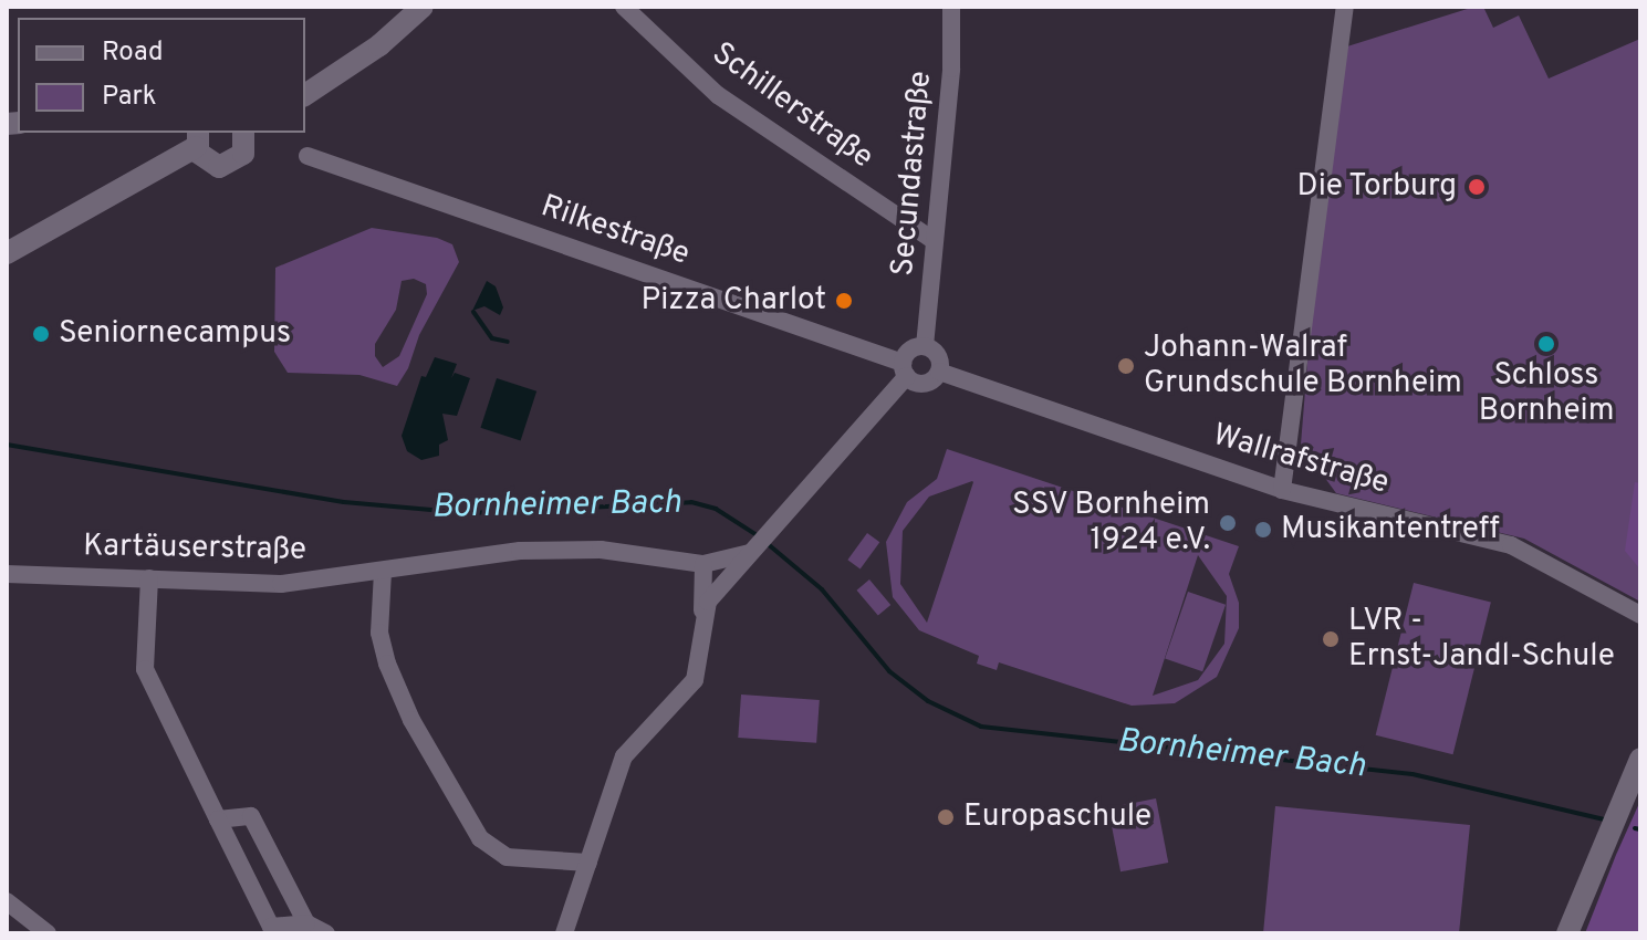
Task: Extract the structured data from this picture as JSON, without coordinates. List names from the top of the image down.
{
  "streets": {
    "street": [
      "Schillerstraße",
      "Secundastraße",
      "Rilkestraße",
      "Wallrafstraße",
      "Kartäuserstraße"
    ]
  },
  "crossings": [
    ["Schillerstraße", "Secundastraße"],
    ["Secundastraße", "Rilkestraße"],
    ["Secundastraße", "Wallrafstraße"],
    ["Rilkestraße", "Wallrafstraße"]
  ],
  "water": ["Bornheimer Bach"],
  "places": [
    "Die Torburg",
    "Pizza Charlot",
    "Seniornecampus",
    "Schloss Bornheim",
    "Johann-Walraf Grundschule Bornheim",
    "SSV Bornheim 1924 e.V.",
    "Musikantentreff",
    "LVR - Ernst-Jandl-Schule",
    "Europaschule"
  ],
  "legend": ["Road", "Park"]
}
